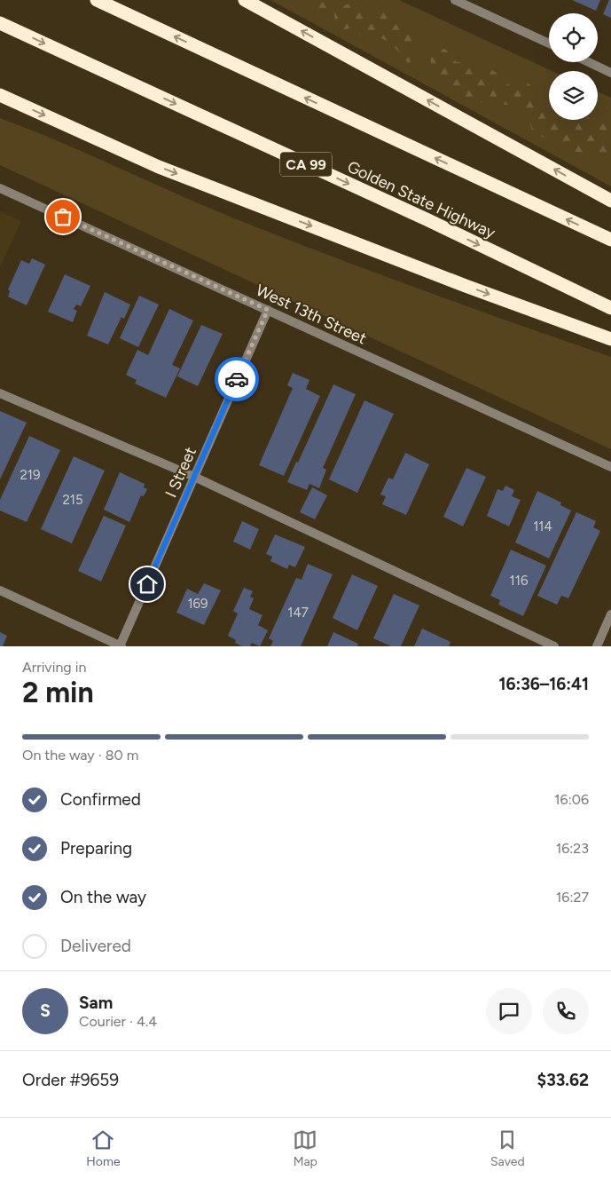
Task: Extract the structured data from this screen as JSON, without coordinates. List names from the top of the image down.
{
  "streets": {
    "highway": ["CA 99", "Golden State Highway"],
    "street": ["West 13th Street", "I Street"]
  },
  "crossings": [
    ["West 13th Street", "I Street"]
  ],
  "house_numbers": [
    "219",
    "215",
    "114",
    "116",
    "169",
    "147"
  ],
  "page": {
    "heading": ["2 min", "Arriving in", "16:36–16:41"],
    "panel": [
      "Sam",
      "Courier · 4.4",
      "Order #9659",
      "$33.62"
    ],
    "bar": "On the way · 80 m",
    "list": [
      ["Confirmed", "16:06"],
      ["Preparing", "16:23"],
      ["On the way", "16:27"],
      "Delivered"
    ],
    "round": "S",
    "tabs": ["Home", "Map", "Saved"]
  }
}
